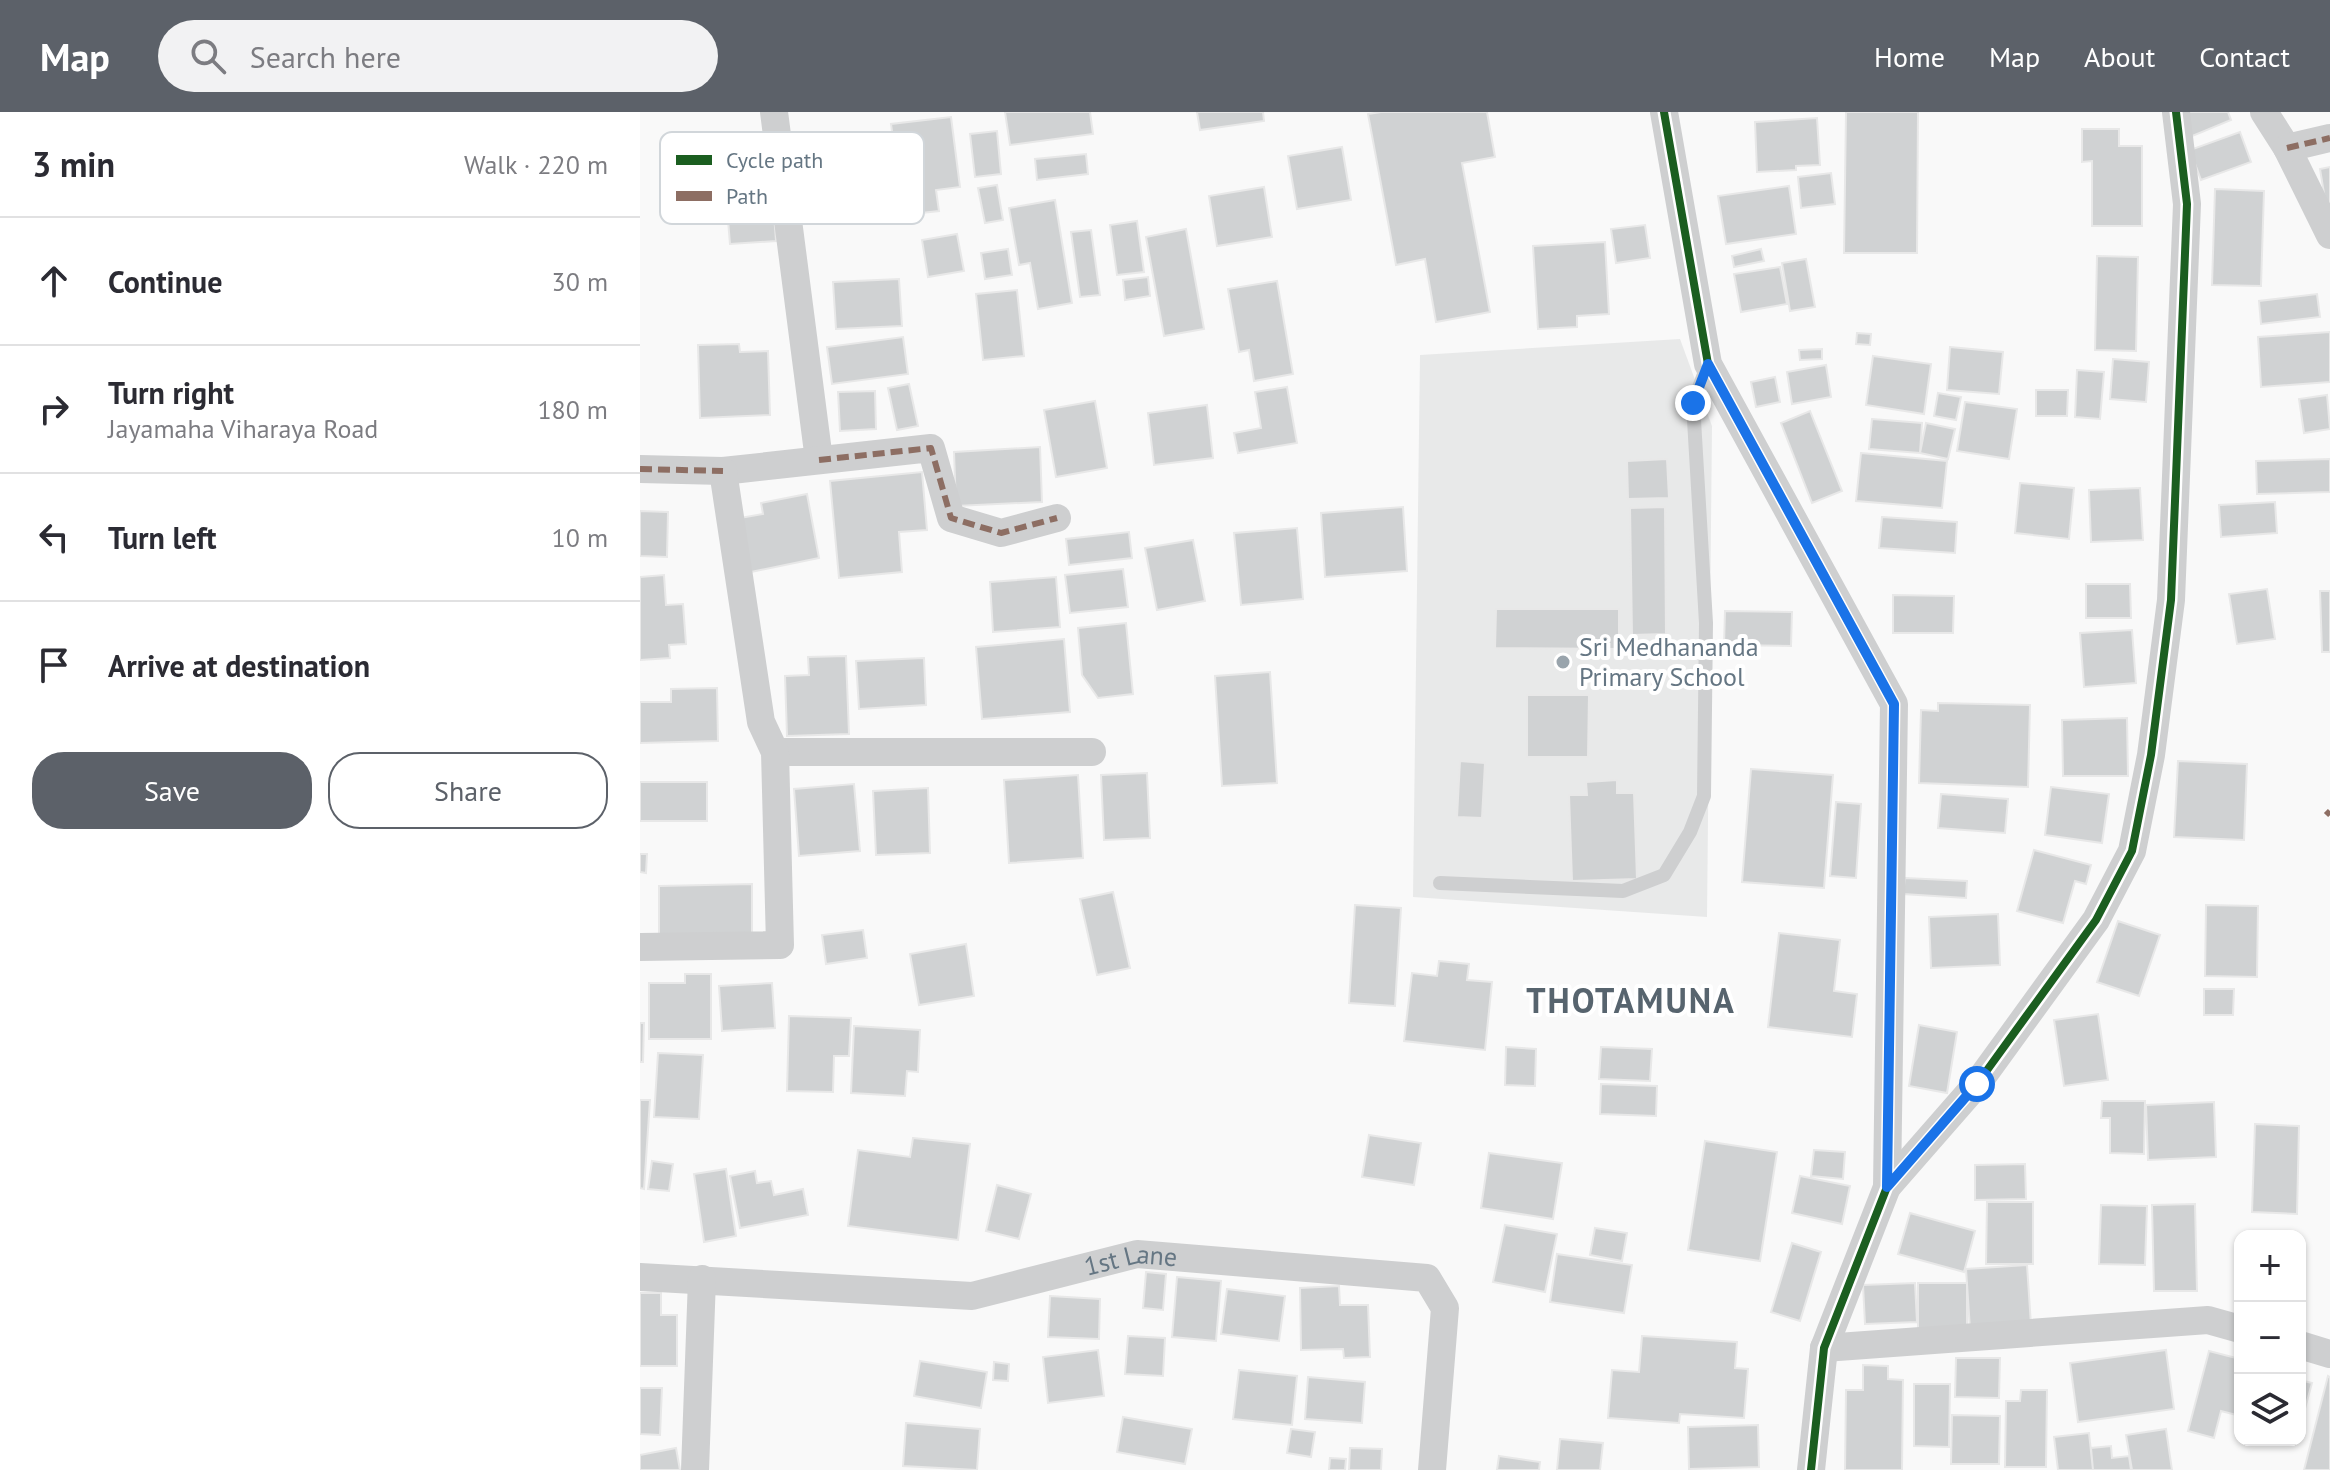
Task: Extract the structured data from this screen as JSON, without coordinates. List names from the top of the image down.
{
  "streets": {
    "street": ["1st Lane"]
  },
  "districts": ["THOTAMUNA"],
  "places": ["Sri Medhananda Primary School"],
  "legend": ["Cycle path", "Path"],
  "page": {
    "header": "Map",
    "search": "Search here",
    "nav": [
      "Home",
      "Map",
      "About",
      "Contact"
    ],
    "heading": ["3 min", "Walk · 220 m"],
    "list": [
      ["Continue", "30 m"],
      ["Turn right", "Jayamaha Viharaya Road", "180 m"],
      ["Turn left", "10 m"],
      "Arrive at destination"
    ],
    "buttons": ["Save", "Share"],
    "map_buttons": ["+", "−"]
  }
}
